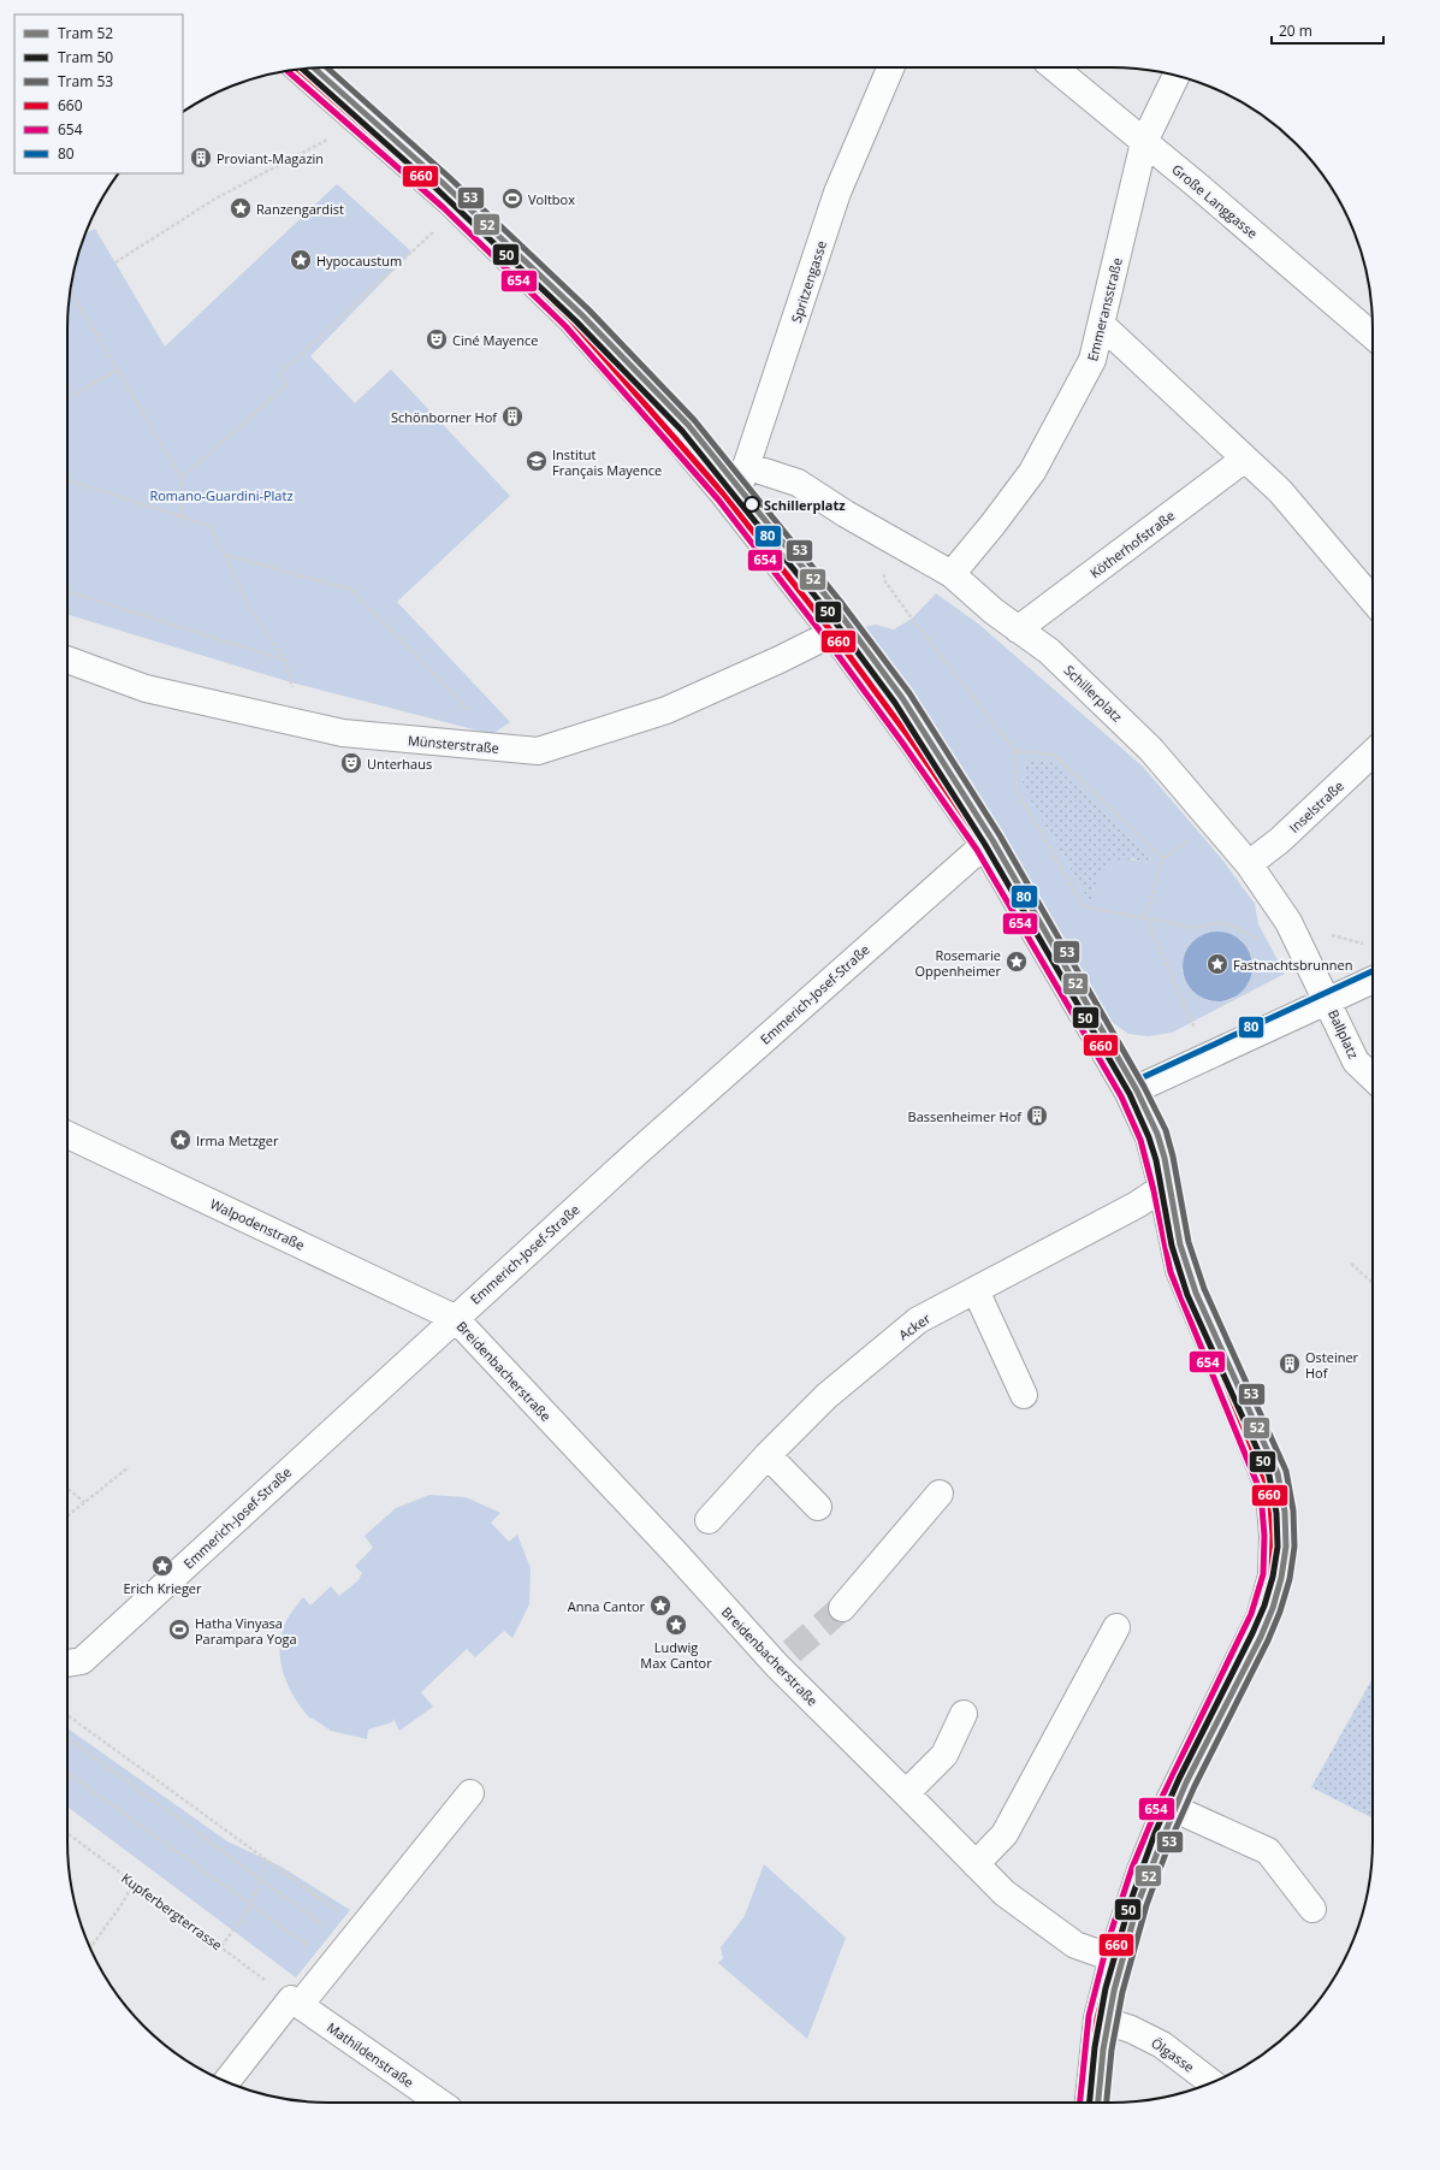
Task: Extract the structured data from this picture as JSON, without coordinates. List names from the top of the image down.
{
  "streets": {
    "street": [
      "Große Langgasse",
      "Spritzengasse",
      "Emmeransstraße",
      "Kötherhofstraße",
      "Schillerplatz",
      "Münsterstraße",
      "Inselstraße",
      "Emmerich-Josef-Straße",
      "Ballplatz",
      "Walpodenstraße",
      "Acker",
      "Breidenbacherstraße",
      "Mathildenstraße",
      "Ölgasse"
    ],
    "path": ["Kupferbergterrasse"]
  },
  "crossings": [
    ["Große Langgasse", "Emmeransstraße"],
    ["Spritzengasse", "Schillerplatz"],
    ["Emmeransstraße", "Schillerplatz"],
    ["Kötherhofstraße", "Schillerplatz"],
    ["Schillerplatz", "Inselstraße"],
    ["Schillerplatz", "Ballplatz"],
    ["Emmerich-Josef-Straße", "Walpodenstraße"],
    ["Emmerich-Josef-Straße", "Breidenbacherstraße"],
    ["Walpodenstraße", "Breidenbacherstraße"],
    ["Kupferbergterrasse", "Mathildenstraße"]
  ],
  "parks": ["Romano-Guardini-Platz"],
  "places": {
    "building": [
      "Proviant-Magazin",
      "Schönborner Hof",
      "Bassenheimer Hof",
      "Osteiner Hof"
    ],
    "sports": ["Voltbox", "Hatha Vinyasa Parampara Yoga"],
    "place": [
      "Ranzengardist",
      "Hypocaustum",
      "Rosemarie Oppenheimer",
      "Fastnachtsbrunnen",
      "Irma Metzger",
      "Erich Krieger",
      "Anna Cantor",
      "Ludwig Max Cantor"
    ],
    "theatre": ["Ciné Mayence", "Unterhaus"],
    "school or university": ["Institut Français Mayence"],
    "other": ["Schillerplatz"]
  },
  "lines": [
    "tram line 52",
    "tram line 53",
    "transit line 80",
    "tram line 50",
    "transit line 660",
    "transit line 654"
  ],
  "legend": [
    "Tram 52",
    "Tram 50",
    "Tram 53",
    "660",
    "654",
    "80"
  ],
  "scale_bar": "20 m"
}
